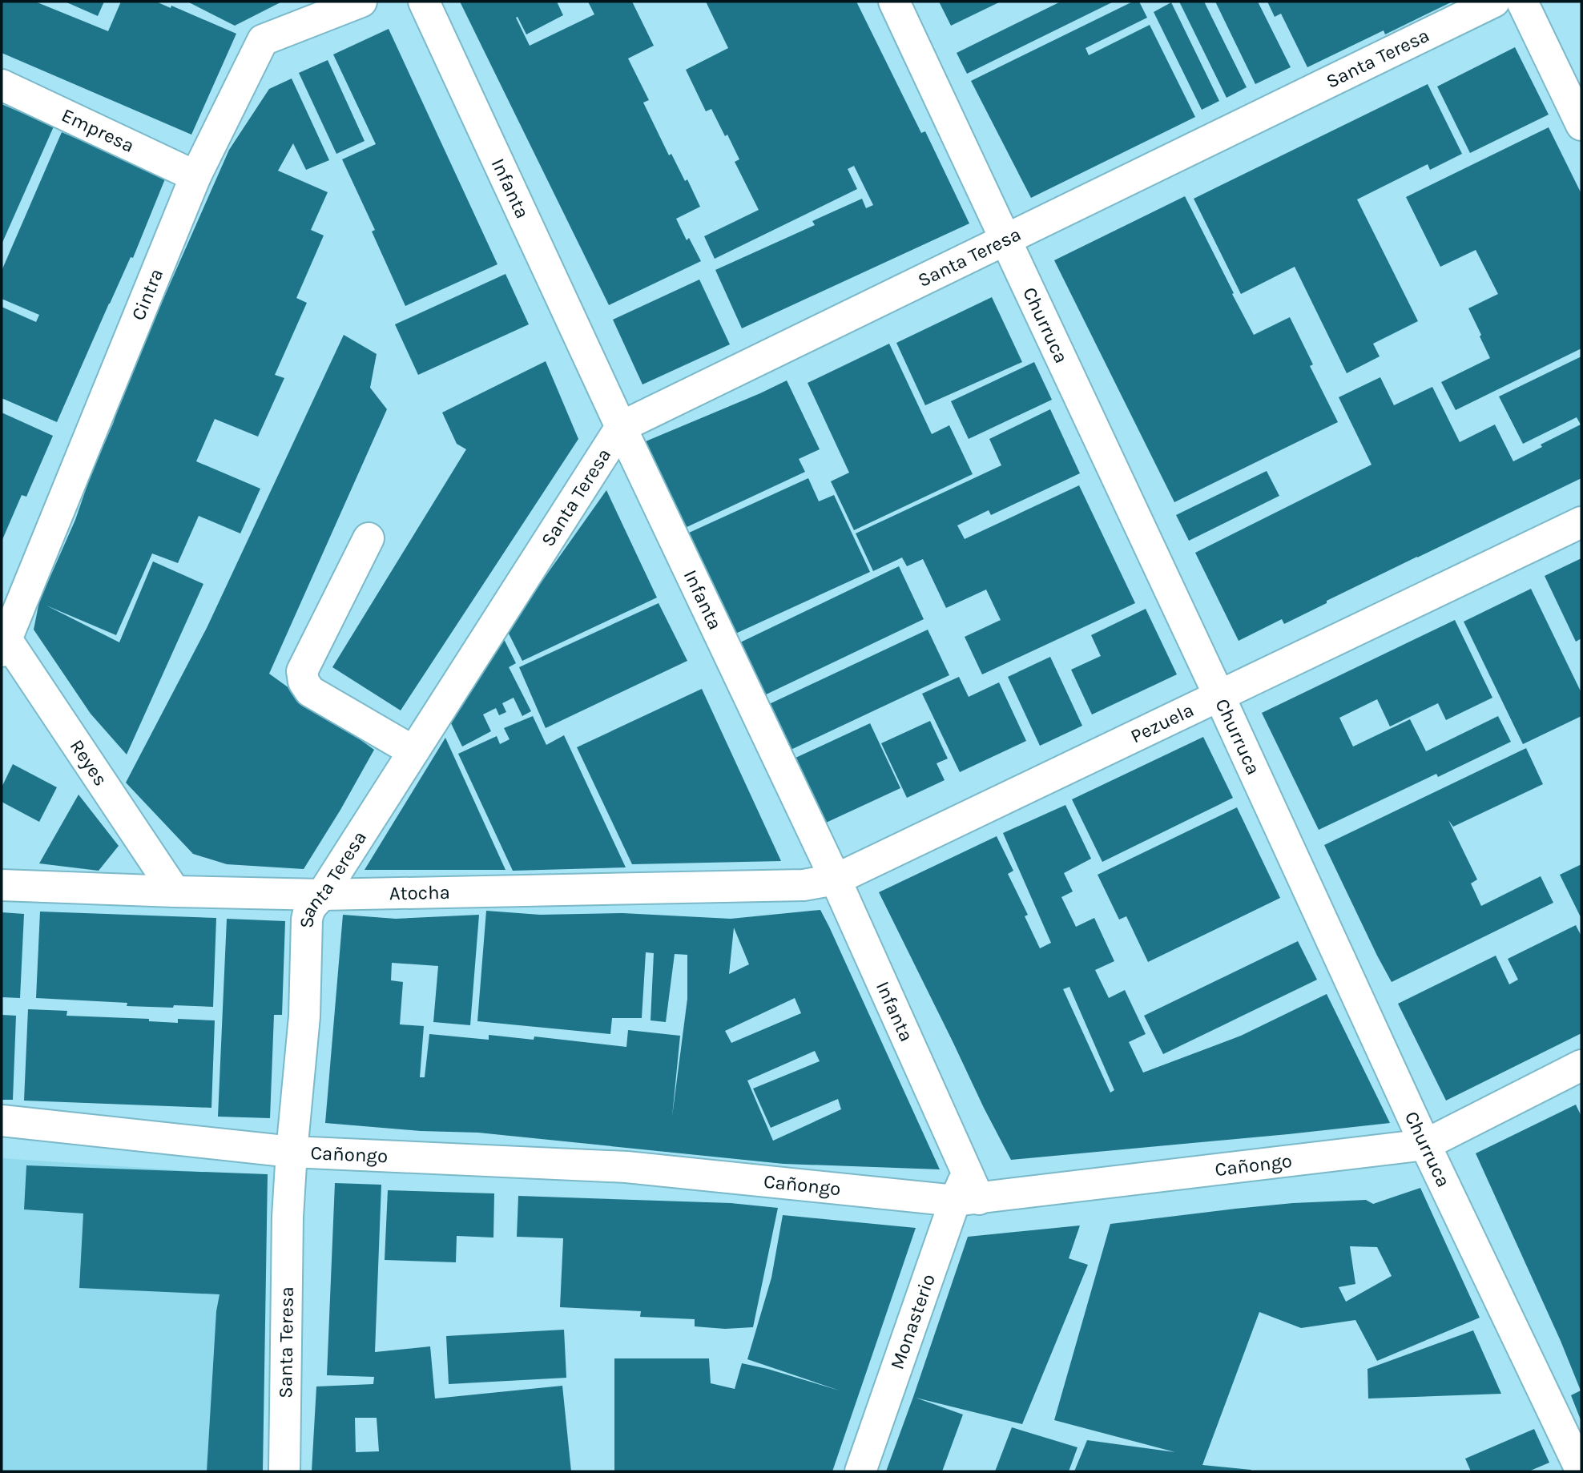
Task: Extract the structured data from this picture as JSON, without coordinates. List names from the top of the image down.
{
  "streets": {
    "street": [
      "Santa Teresa",
      "Empresa",
      "Infanta",
      "Cintra",
      "Churruca",
      "Pezuela",
      "Reyes",
      "Atocha",
      "Cañongo",
      "Monasterio"
    ]
  },
  "crossings": [
    ["Santa Teresa", "Infanta"],
    ["Santa Teresa", "Churruca"],
    ["Santa Teresa", "Atocha"],
    ["Santa Teresa", "Cañongo"],
    ["Empresa", "Cintra"],
    ["Infanta", "Pezuela"],
    ["Infanta", "Atocha"],
    ["Infanta", "Cañongo"],
    ["Infanta", "Monasterio"],
    ["Cintra", "Reyes"],
    ["Churruca", "Pezuela"],
    ["Churruca", "Cañongo"],
    ["Pezuela", "Atocha"],
    ["Reyes", "Atocha"],
    ["Cañongo", "Monasterio"]
  ]
}
